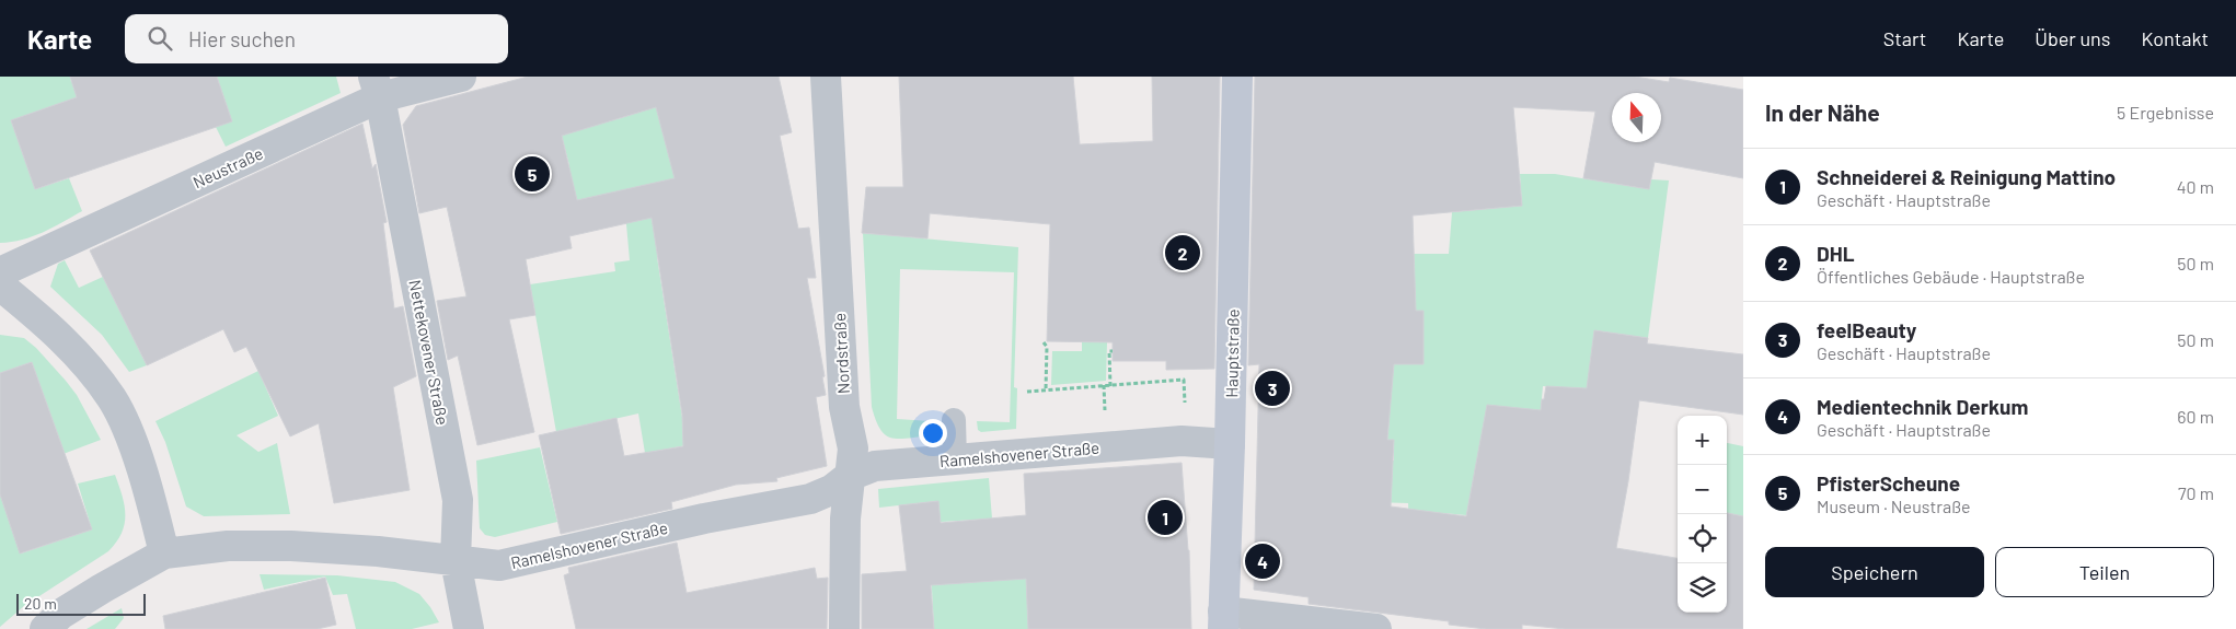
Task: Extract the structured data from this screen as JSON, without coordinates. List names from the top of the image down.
{
  "streets": {
    "main road": ["Hauptstraße"],
    "street": [
      "Neustraße",
      "Nettekovener Straße",
      "Nordstraße",
      "Ramelshovener Straße"
    ]
  },
  "crossings": [
    ["Neustraße", "Nettekovener Straße"],
    ["Nettekovener Straße", "Ramelshovener Straße"],
    ["Nordstraße", "Ramelshovener Straße"],
    ["Hauptstraße", "Ramelshovener Straße"]
  ],
  "scale_bar": "20 m",
  "north": "top",
  "page": {
    "header": "Karte",
    "search": "Hier suchen",
    "nav": [
      "Start",
      "Karte",
      "Über uns",
      "Kontakt"
    ],
    "heading": ["In der Nähe", "5 Ergebnisse"],
    "list": [
      {
        "mark": "1",
        "name": "Schneiderei & Reinigung Mattino",
        "note": "Geschäft · Hauptstraße",
        "value": "40 m"
      },
      {
        "mark": "2",
        "name": "DHL",
        "note": "Öffentliches Gebäude · Hauptstraße",
        "value": "50 m"
      },
      {
        "mark": "3",
        "name": "feelBeauty",
        "note": "Geschäft · Hauptstraße",
        "value": "50 m"
      },
      {
        "mark": "4",
        "name": "Medientechnik Derkum",
        "note": "Geschäft · Hauptstraße",
        "value": "60 m"
      },
      {
        "mark": "5",
        "name": "PfisterScheune",
        "note": "Museum · Neustraße",
        "value": "70 m"
      }
    ],
    "pins": [
      "5",
      "2",
      "3",
      "1",
      "4"
    ],
    "map_buttons": ["+", "−"],
    "buttons": ["Speichern", "Teilen"],
    "scale": "20 m"
  }
}
